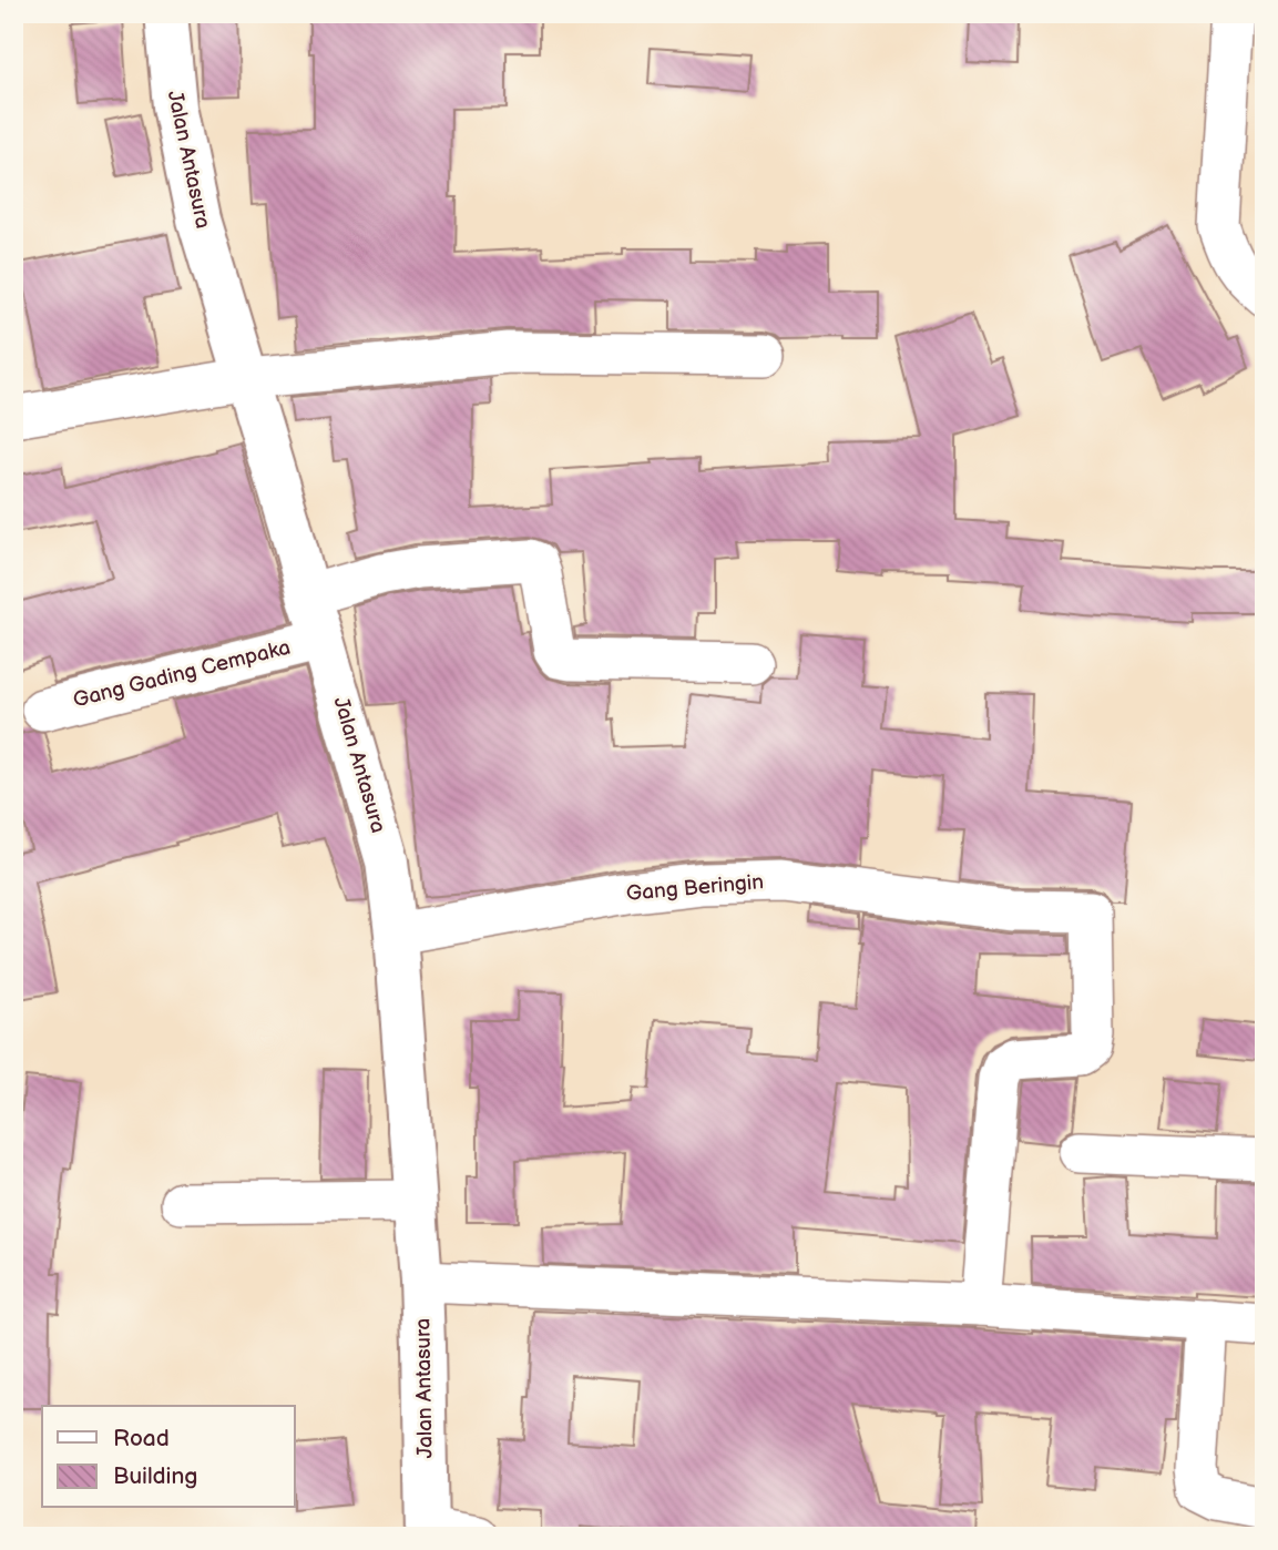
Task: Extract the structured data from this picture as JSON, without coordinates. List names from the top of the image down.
{
  "streets": {
    "main road": ["Jalan Antasura"],
    "street": ["Gang Gading Cempaka", "Gang Beringin"]
  },
  "crossings": [
    ["Jalan Antasura", "Gang Gading Cempaka"],
    ["Jalan Antasura", "Gang Beringin"]
  ],
  "legend": ["Road", "Building"]
}
